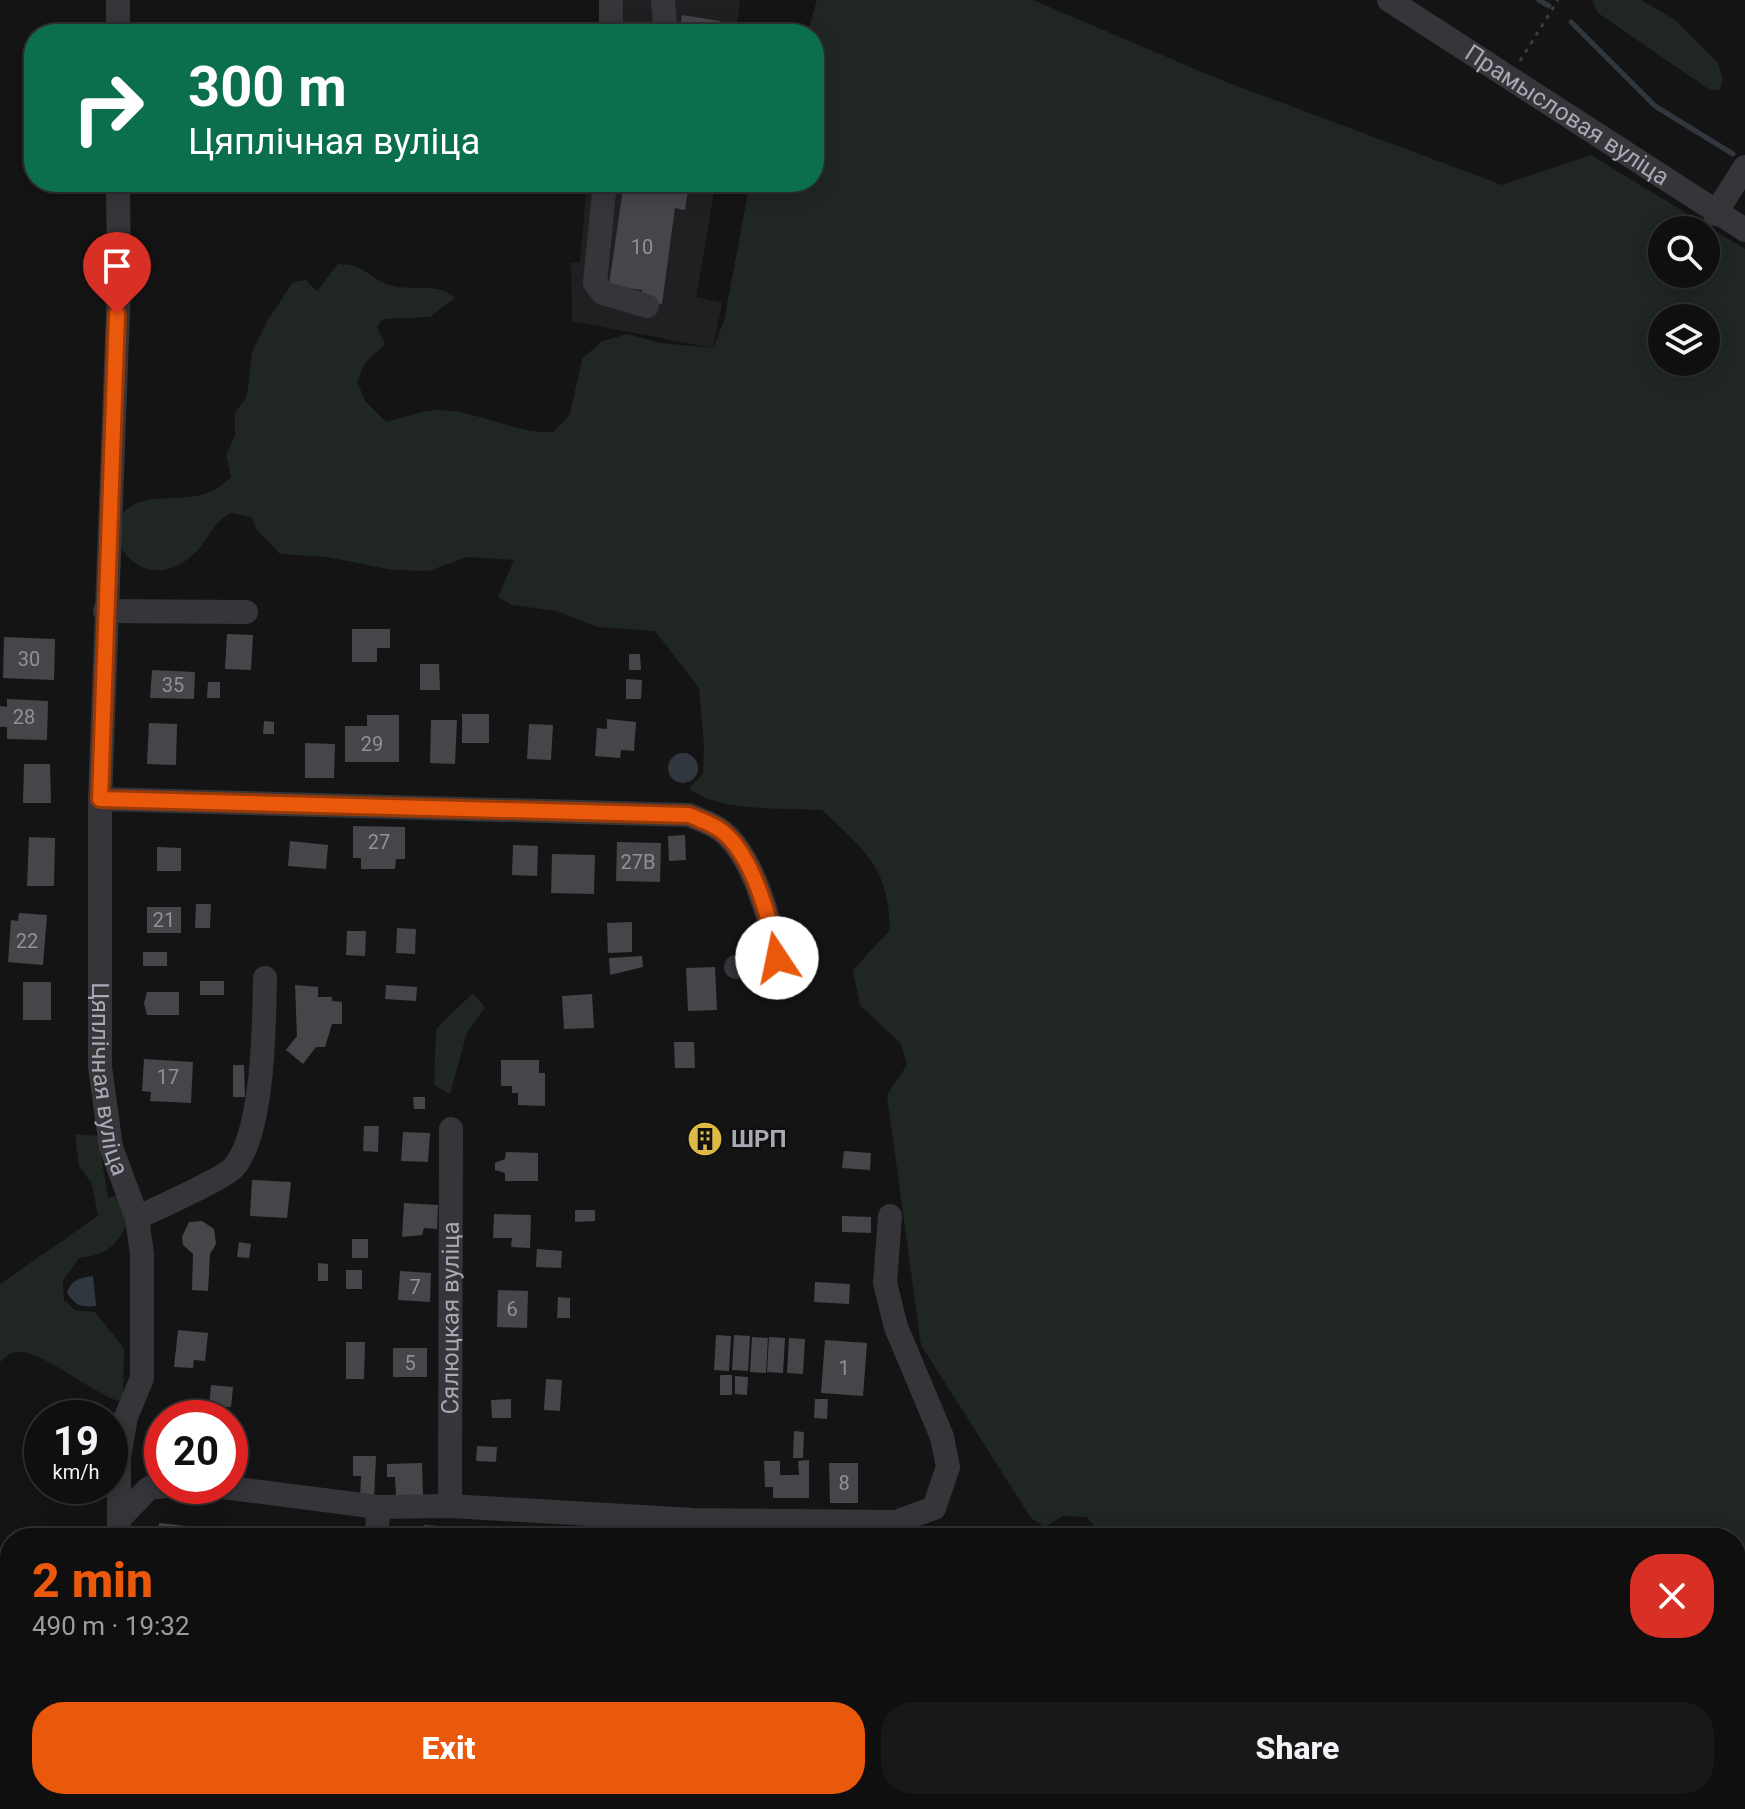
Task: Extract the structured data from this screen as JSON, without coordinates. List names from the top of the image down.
{
  "streets": {
    "street": ["Прамысловая вуліца", "Цяплічная вуліца", "Сялюцкая вуліца"]
  },
  "places": {
    "building": ["ШРП"]
  },
  "house_numbers": [
    "10",
    "30",
    "35",
    "28",
    "29",
    "27",
    "27В",
    "21",
    "22",
    "17",
    "7",
    "6",
    "5",
    "1",
    "8"
  ],
  "page": {
    "turn": ["300 m", "Цяплічная вуліца"],
    "speed": "19 km/h",
    "limit": "20",
    "heading": ["2 min", "490 m · 19:32"],
    "buttons": ["Exit", "Share"]
  }
}
